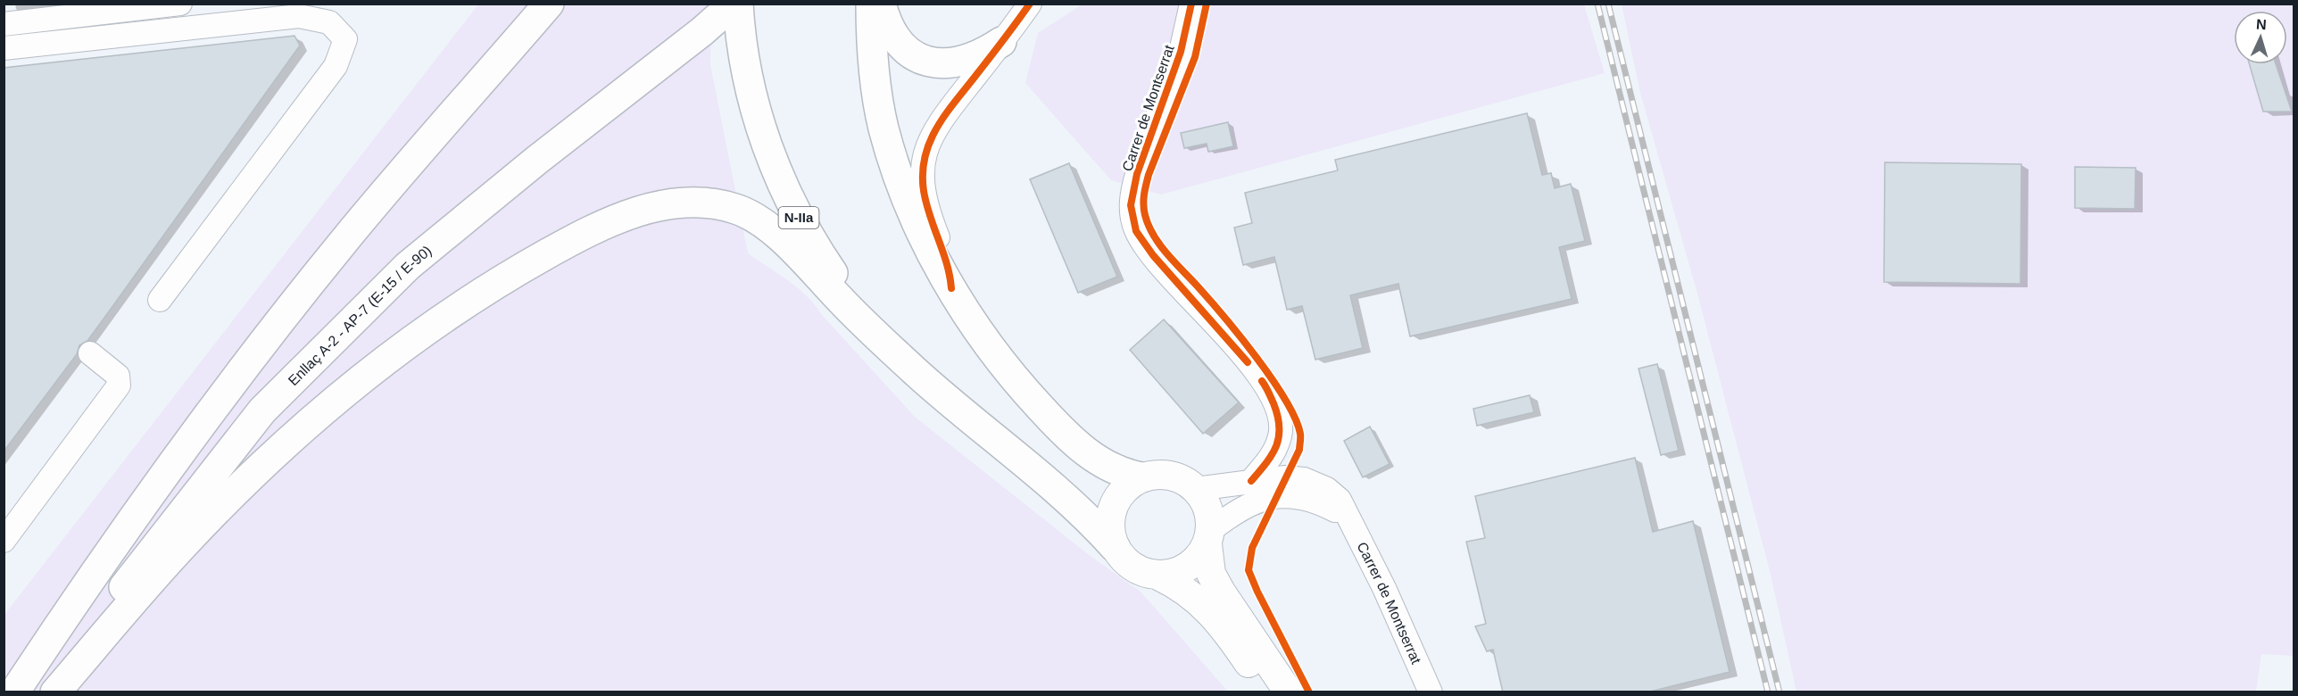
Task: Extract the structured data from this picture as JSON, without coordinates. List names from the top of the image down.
{
  "streets": {
    "highway": ["N-IIa", "Enllaç A-2 - AP-7 (E-15 / E-90)"],
    "street": ["Carrer de Montserrat"]
  },
  "crossings": [
    ["Carrer de Montserrat", "N-IIa"]
  ],
  "north": "top"
}
